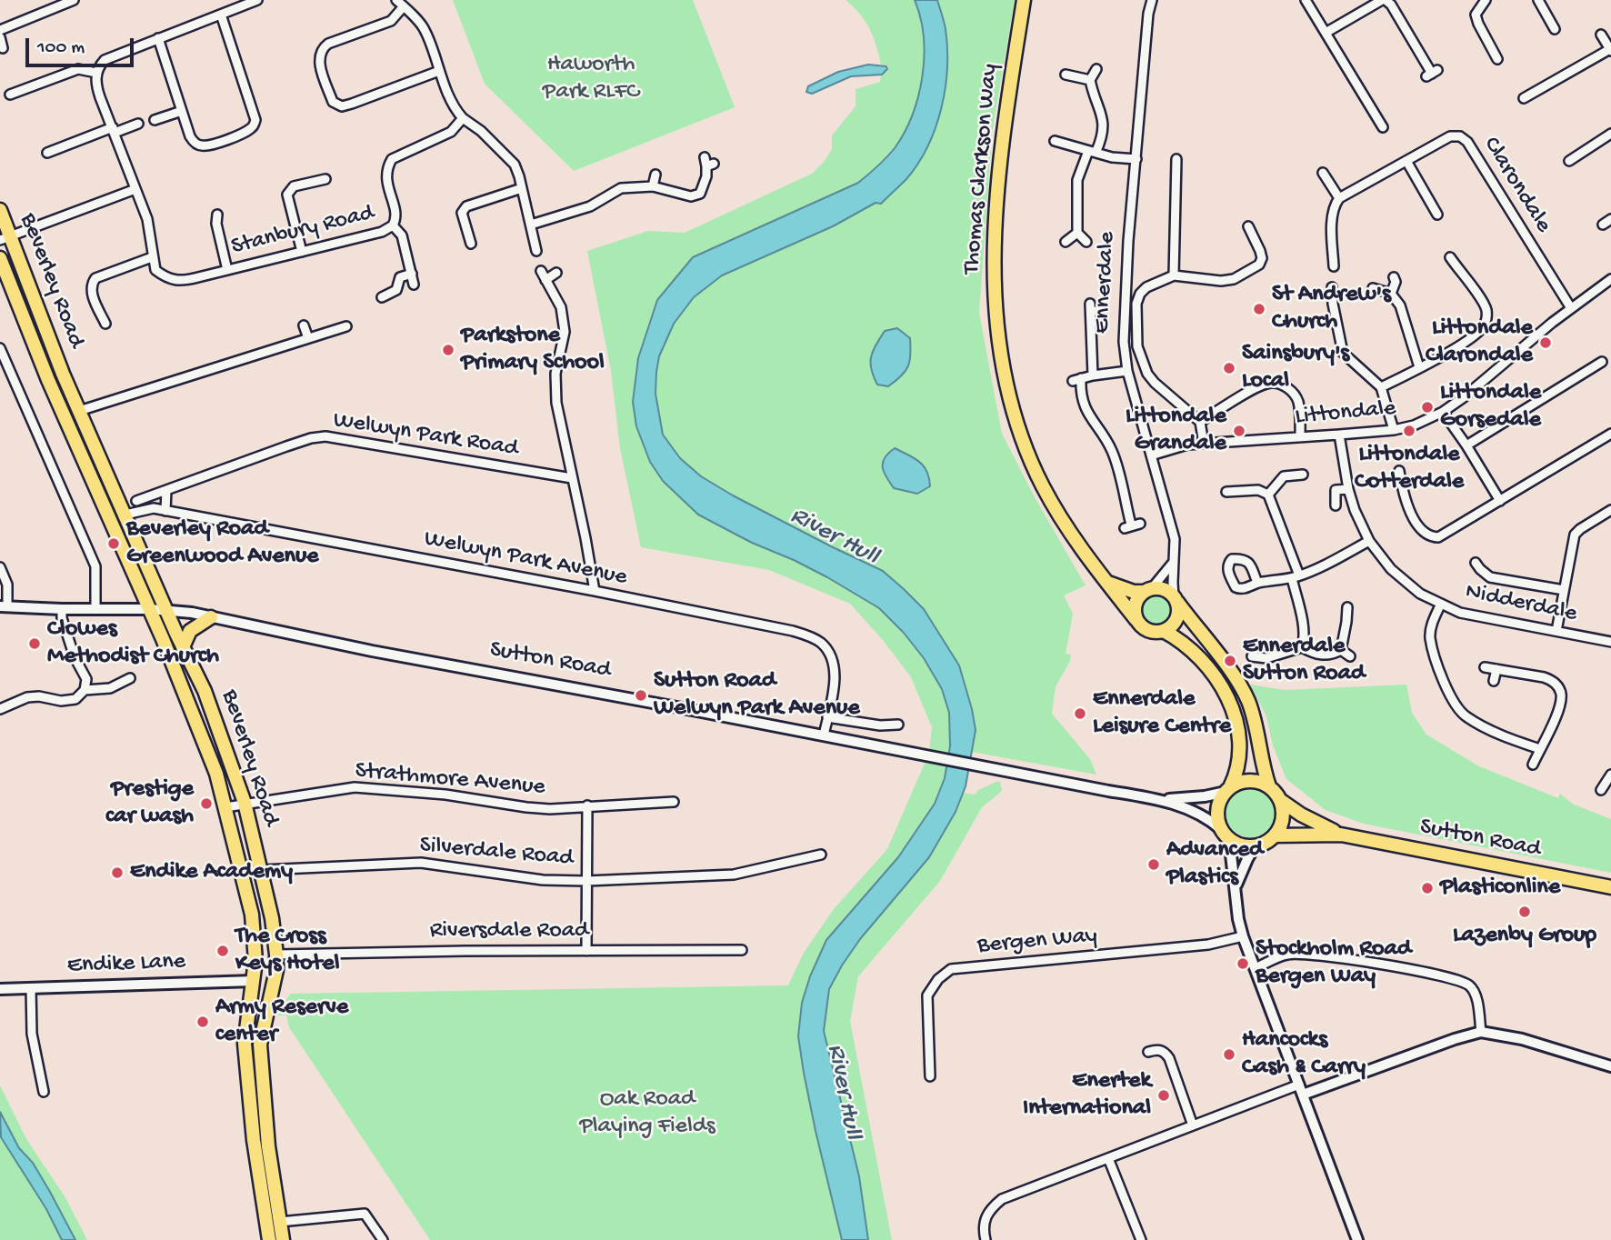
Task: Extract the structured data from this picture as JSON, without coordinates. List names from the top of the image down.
{
  "streets": {
    "main road": ["Thomas Clarkson Way", "Beverley Road", "Sutton Road"],
    "street": [
      "Clarondale",
      "Stanbury Road",
      "Ennerdale",
      "Littondale",
      "Welwyn Park Road",
      "Welwyn Park Avenue",
      "Nidderdale",
      "Strathmore Avenue",
      "Silverdale Road",
      "Riversdale Road",
      "Bergen Way",
      "Endike Lane"
    ]
  },
  "crossings": [
    ["Thomas Clarkson Way", "Ennerdale"],
    ["Clarondale", "Littondale"],
    ["Beverley Road", "Welwyn Park Avenue"],
    ["Beverley Road", "Sutton Road"],
    ["Beverley Road", "Strathmore Avenue"],
    ["Beverley Road", "Silverdale Road"],
    ["Beverley Road", "Riversdale Road"],
    ["Beverley Road", "Endike Lane"],
    ["Ennerdale", "Littondale"],
    ["Littondale", "Nidderdale"],
    ["Welwyn Park Avenue", "Sutton Road"]
  ],
  "water": ["River Hull"],
  "parks": ["Haworth Park RLFC", "Oak Road Playing Fields"],
  "places": [
    "St Andrew's Church",
    "Littondale Clarondale",
    "Parkstone Primary School",
    "Sainsbury's Local",
    "Littondale Gorsedale",
    "Littondale Grandale",
    "Littondale Cotterdale",
    "Beverley Road Greenwood Avenue",
    "Clowes Methodist Church",
    "Ennerdale Sutton Road",
    "Sutton Road Welwyn Park Avenue",
    "Ennerdale Leisure Centre",
    "Prestige car wash",
    "Advanced Plastics",
    "Endike Academy",
    "Plasticonline",
    "Lazenby Group",
    "The Cross Keys Hotel",
    "Stockholm Road Bergen Way",
    "Army Reserve center",
    "Hancocks Cash & Carry",
    "Enertek International"
  ],
  "scale_bar": "100 m"
}
